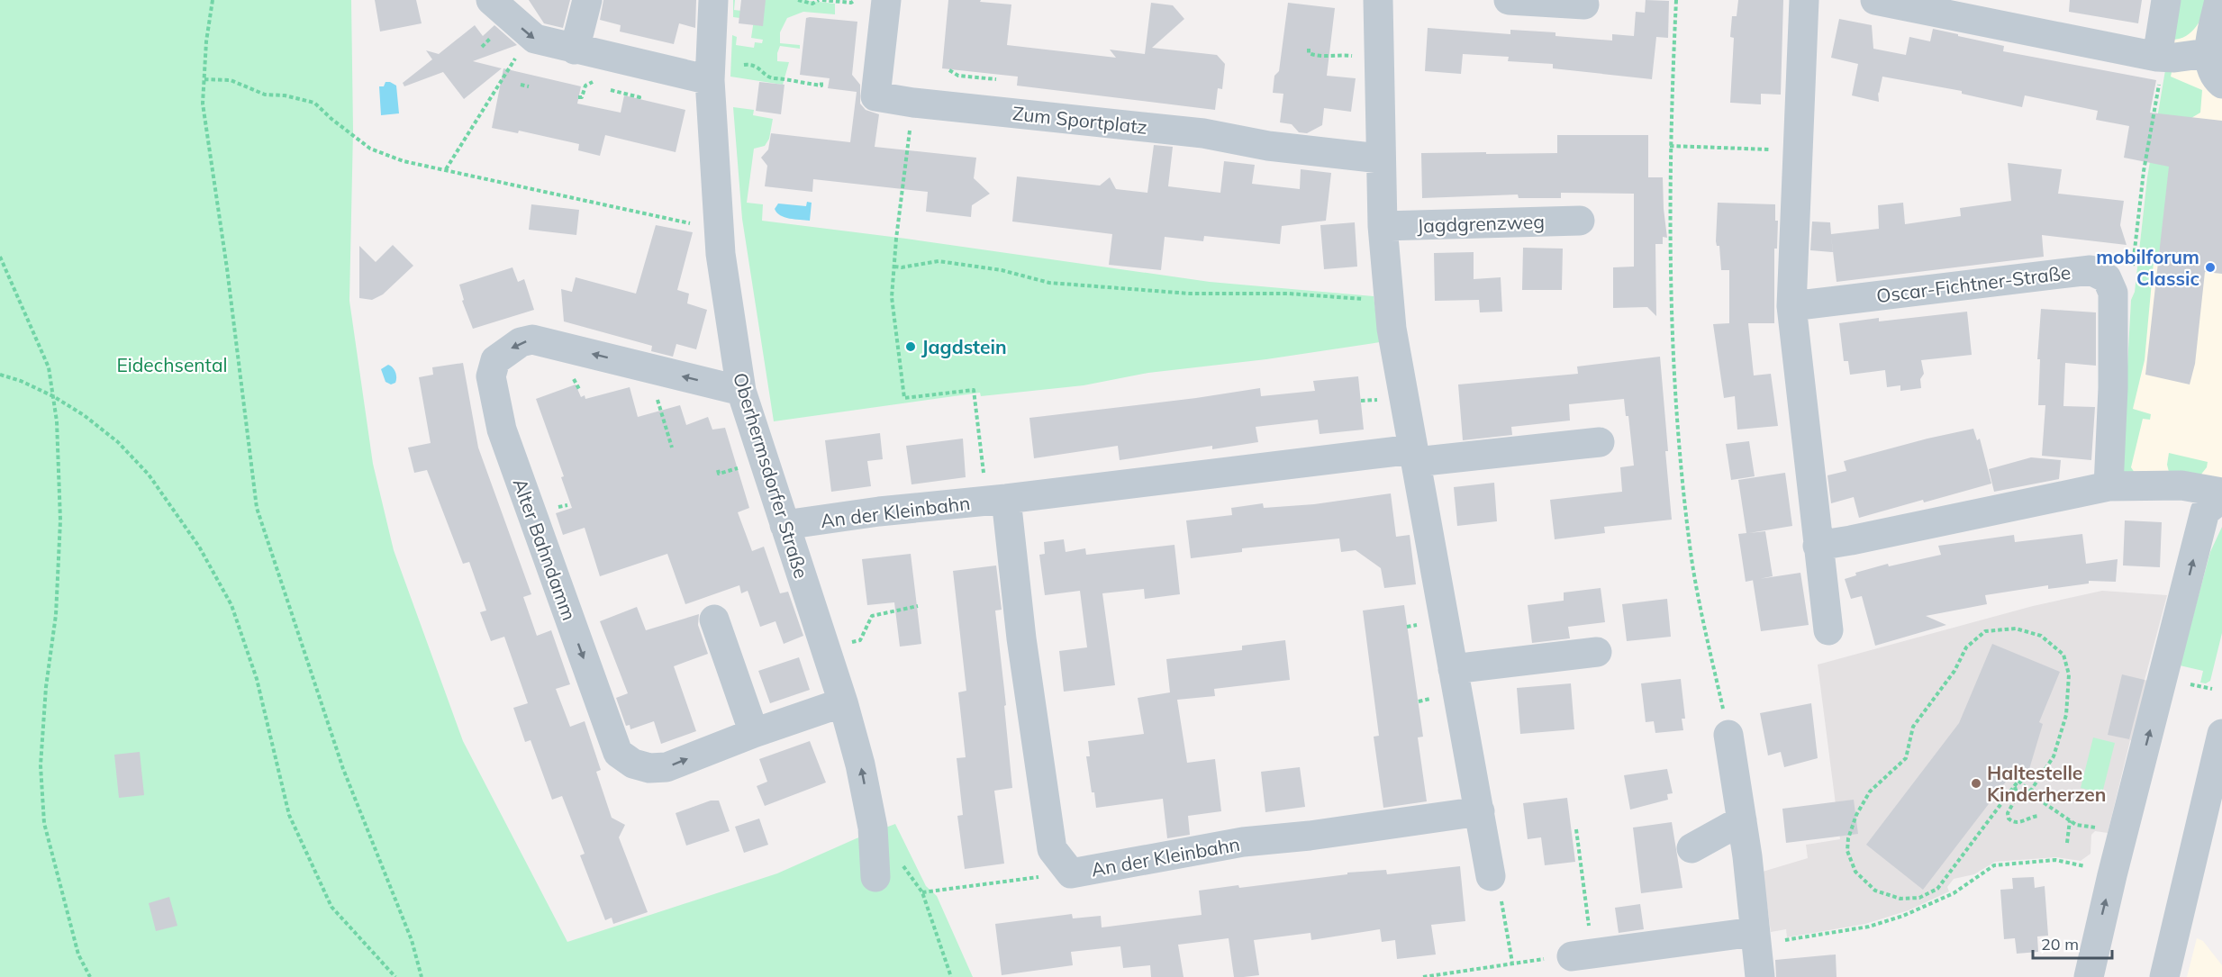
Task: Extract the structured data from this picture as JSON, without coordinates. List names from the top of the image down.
{
  "streets": {
    "street": [
      "Zum Sportplatz",
      "Jagdgrenzweg",
      "Oscar-Fichtner-Straße",
      "Oberhermsdorfer Straße",
      "An der Kleinbahn",
      "Alter Bahndamm"
    ]
  },
  "crossings": [
    ["Oberhermsdorfer Straße", "An der Kleinbahn"],
    ["Oberhermsdorfer Straße", "Alter Bahndamm"]
  ],
  "parks": ["Eidechsental"],
  "places": ["mobilforum Classic", "Jagdstein", "Haltestelle Kinderherzen"],
  "scale_bar": "20 m"
}
